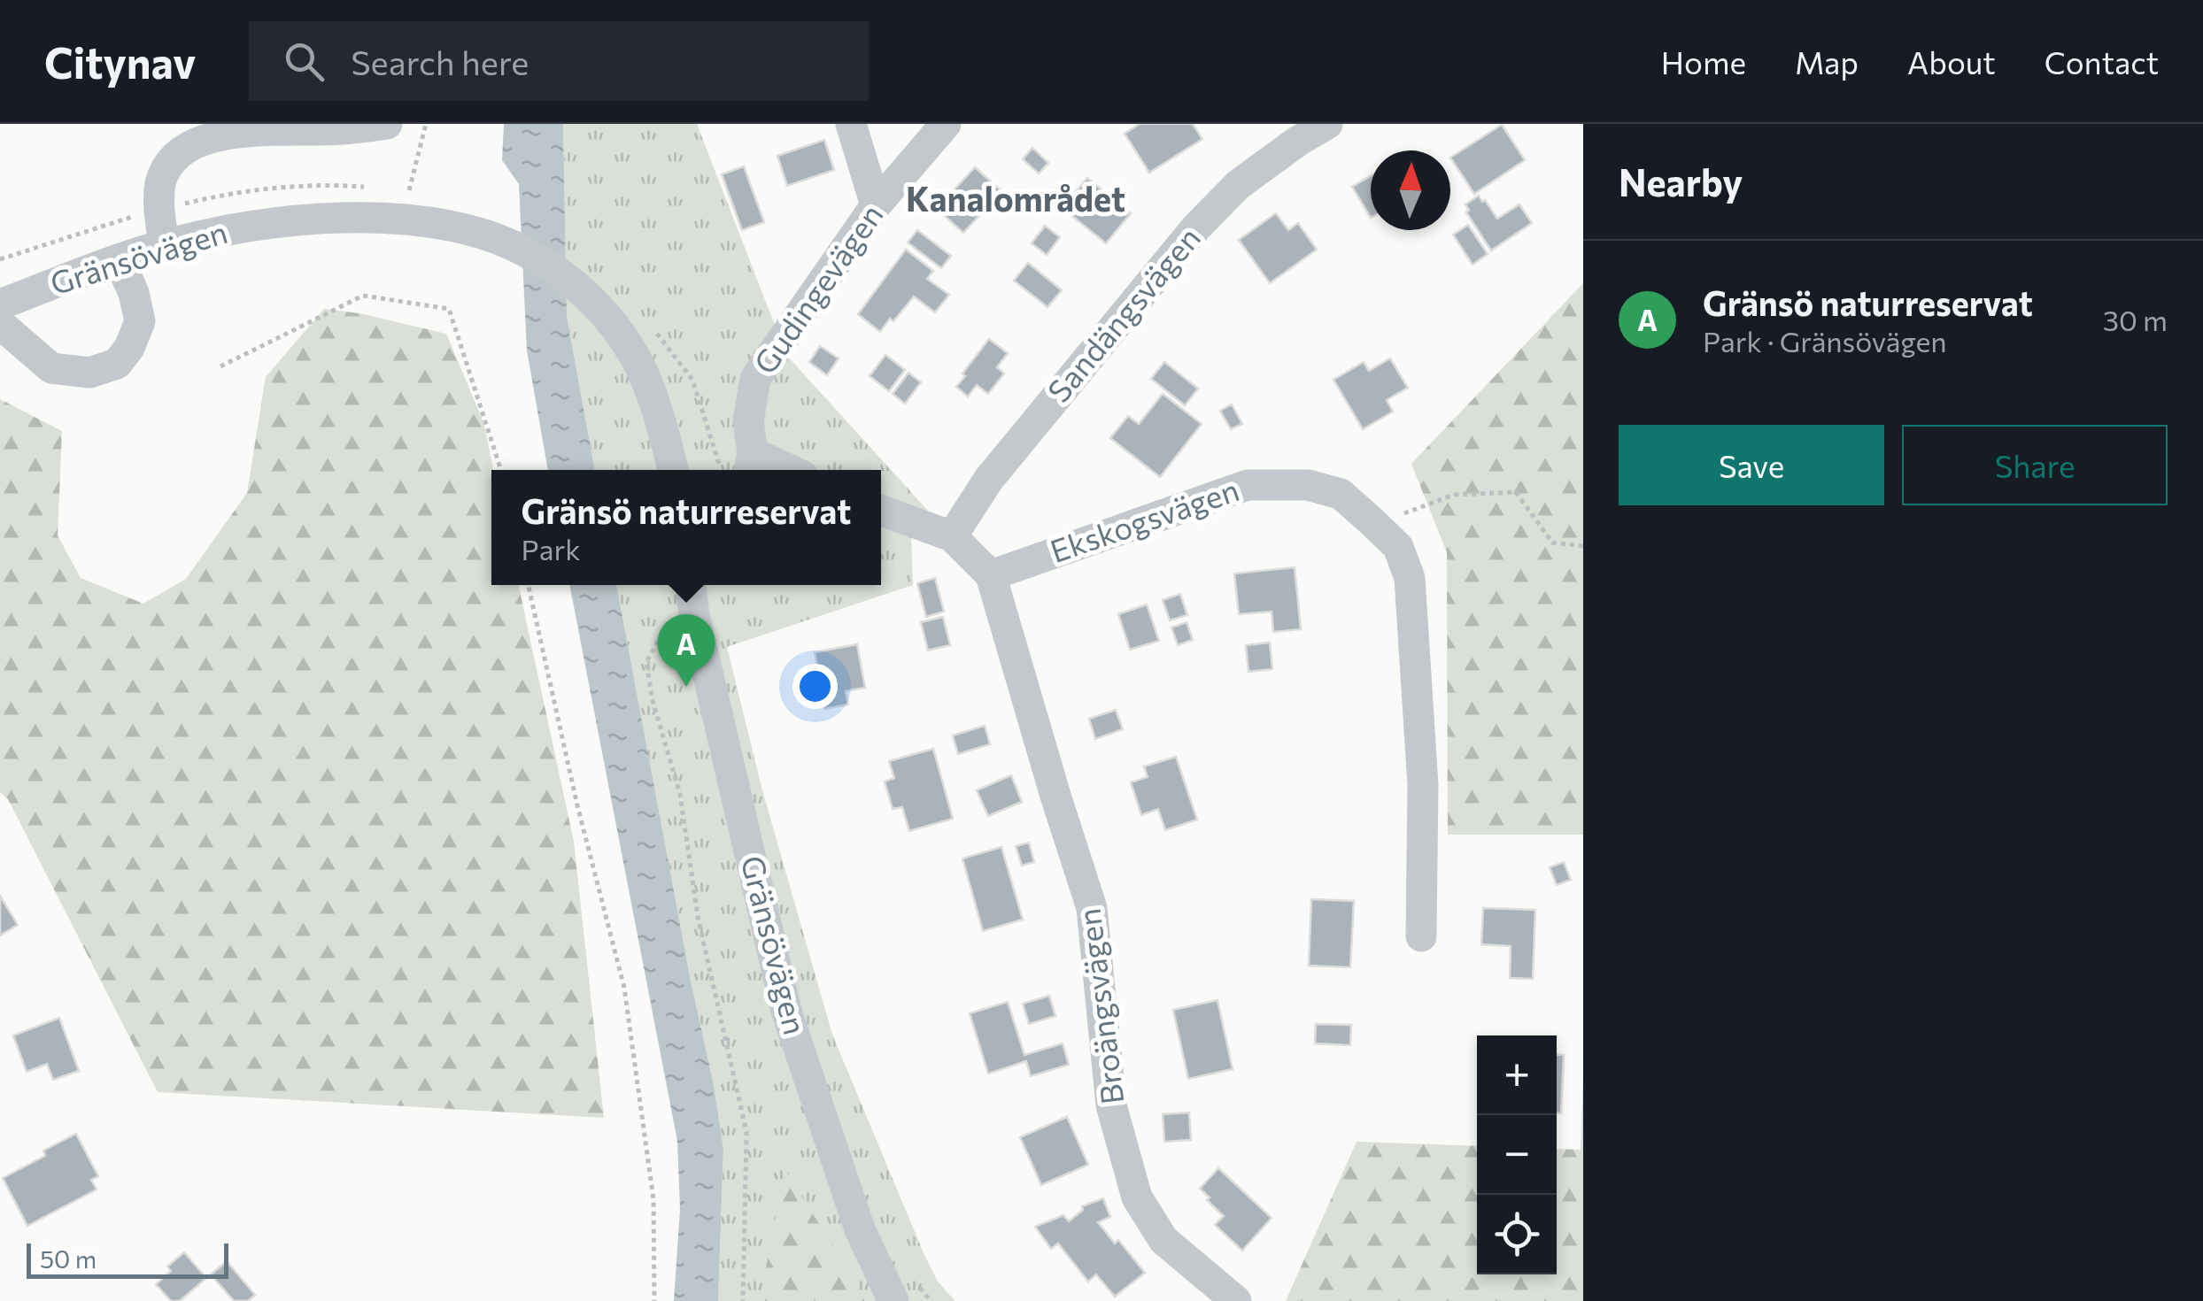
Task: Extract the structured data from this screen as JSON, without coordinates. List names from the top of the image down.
{
  "streets": {
    "street": [
      "Gränsövägen",
      "Gudingevägen",
      "Sandängsvägen",
      "Ekskogsvägen",
      "Broängsvägen"
    ]
  },
  "crossings": [
    ["Ekskogsvägen", "Broängsvägen"]
  ],
  "districts": ["Kanalområdet"],
  "scale_bar": "50 m",
  "north": "top",
  "page": {
    "header": "Citynav",
    "search": "Search here",
    "nav": [
      "Home",
      "Map",
      "About",
      "Contact"
    ],
    "heading": "Nearby",
    "list": [
      {
        "mark": "A",
        "name": "Gränsö naturreservat",
        "note": "Park · Gränsövägen",
        "value": "30 m"
      }
    ],
    "buttons": ["Save", "Share"],
    "popup": ["Gränsö naturreservat", "Park"],
    "pins": "A",
    "map_buttons": ["+", "−"],
    "scale": "50 m"
  }
}
